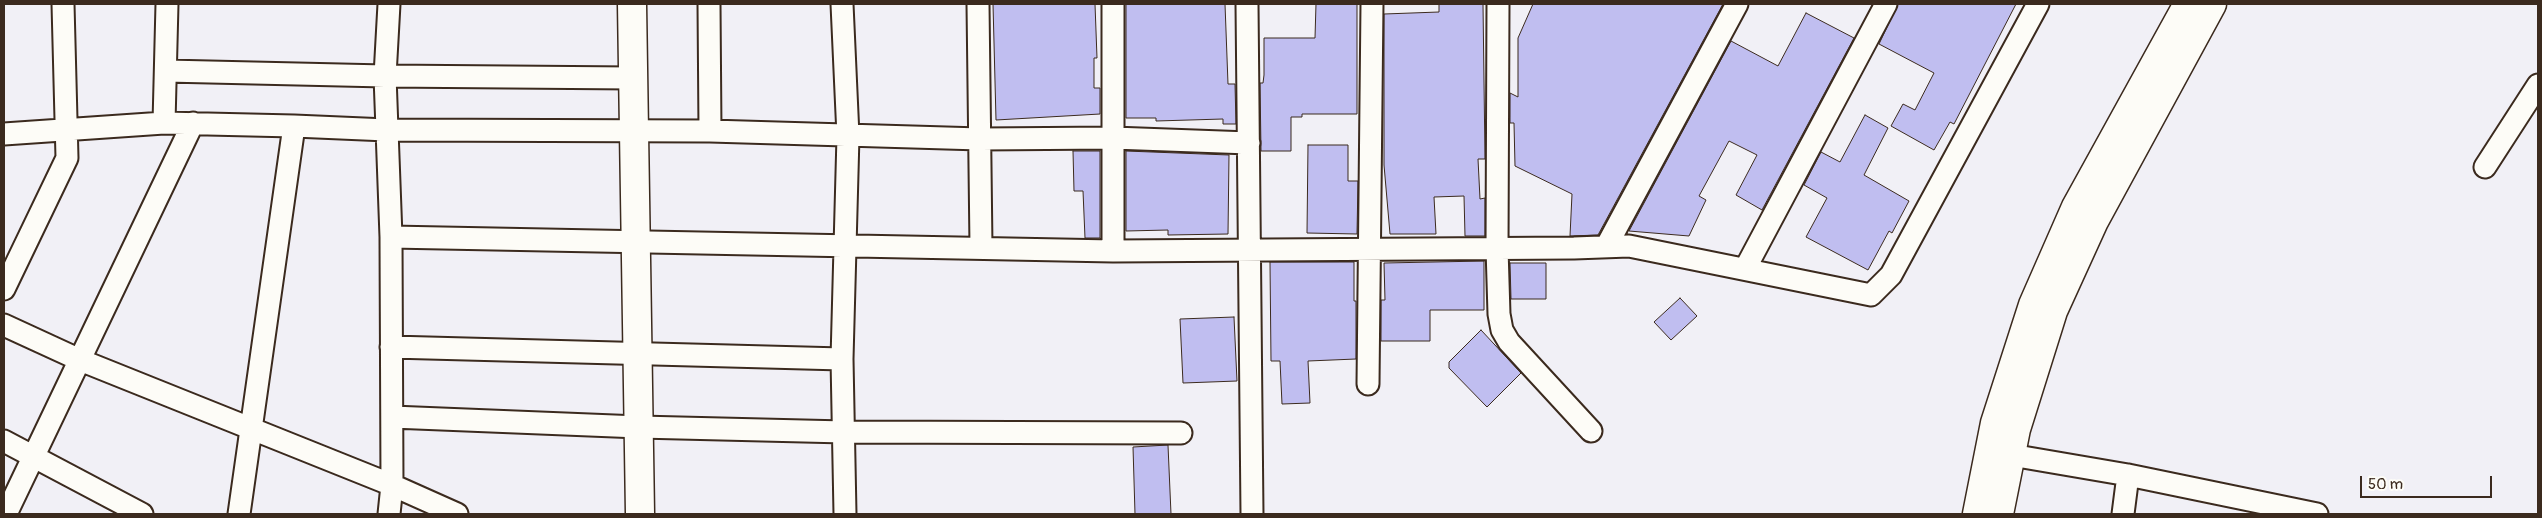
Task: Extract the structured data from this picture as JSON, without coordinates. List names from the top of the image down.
{
  "scale_bar": "50 m"
}
